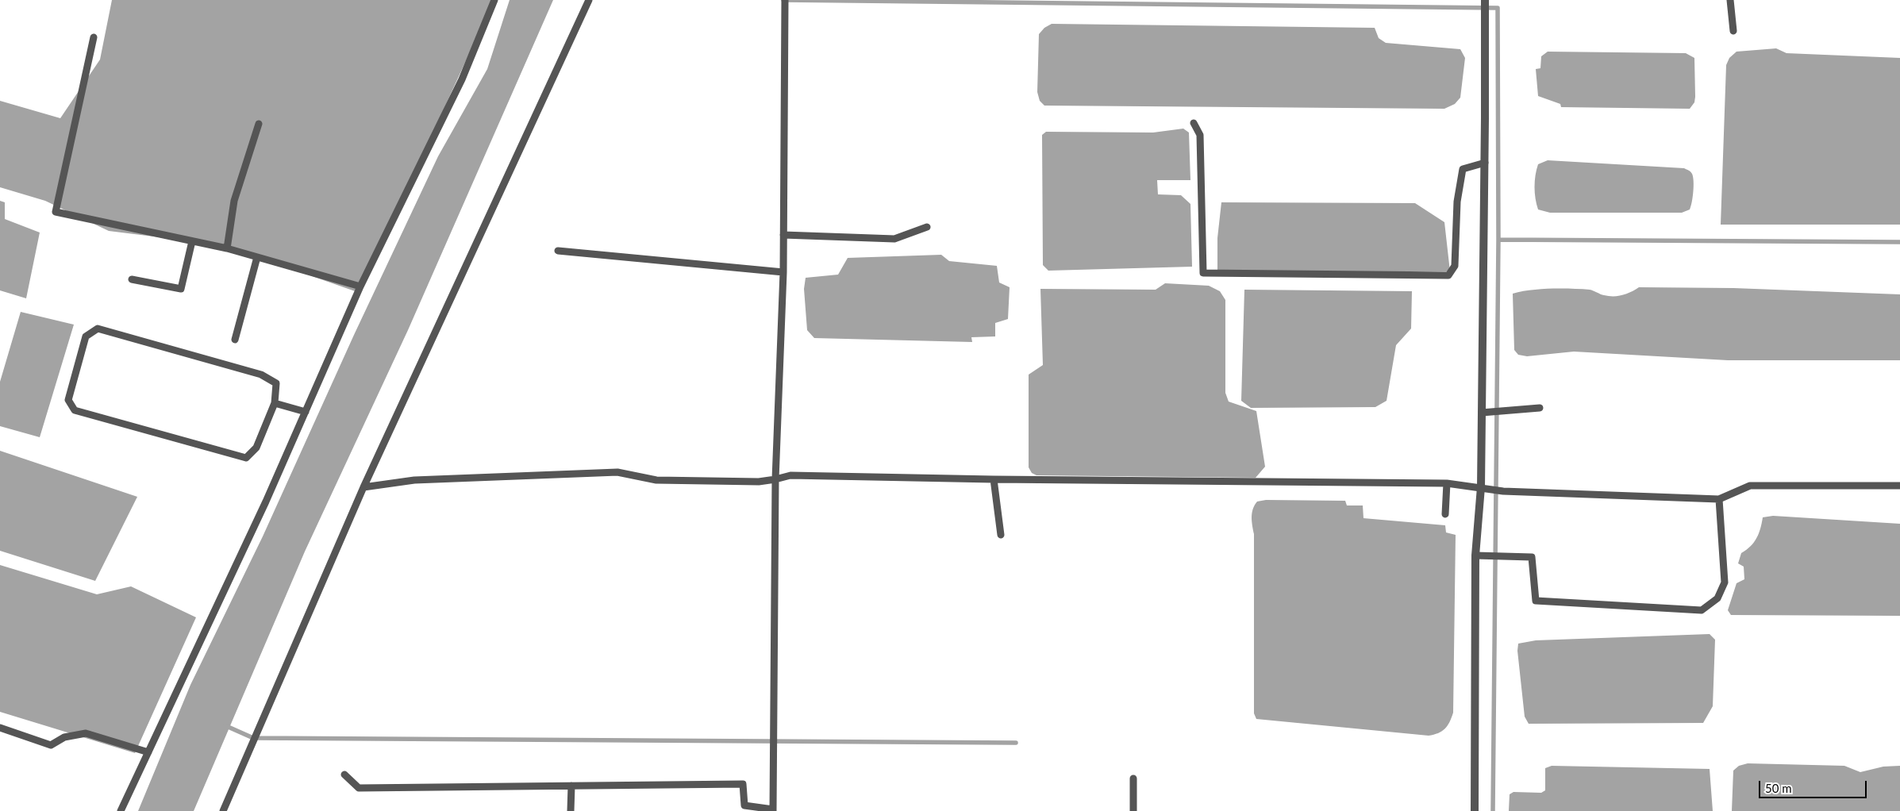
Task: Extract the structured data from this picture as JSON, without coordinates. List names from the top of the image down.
{
  "scale_bar": "50 m"
}
